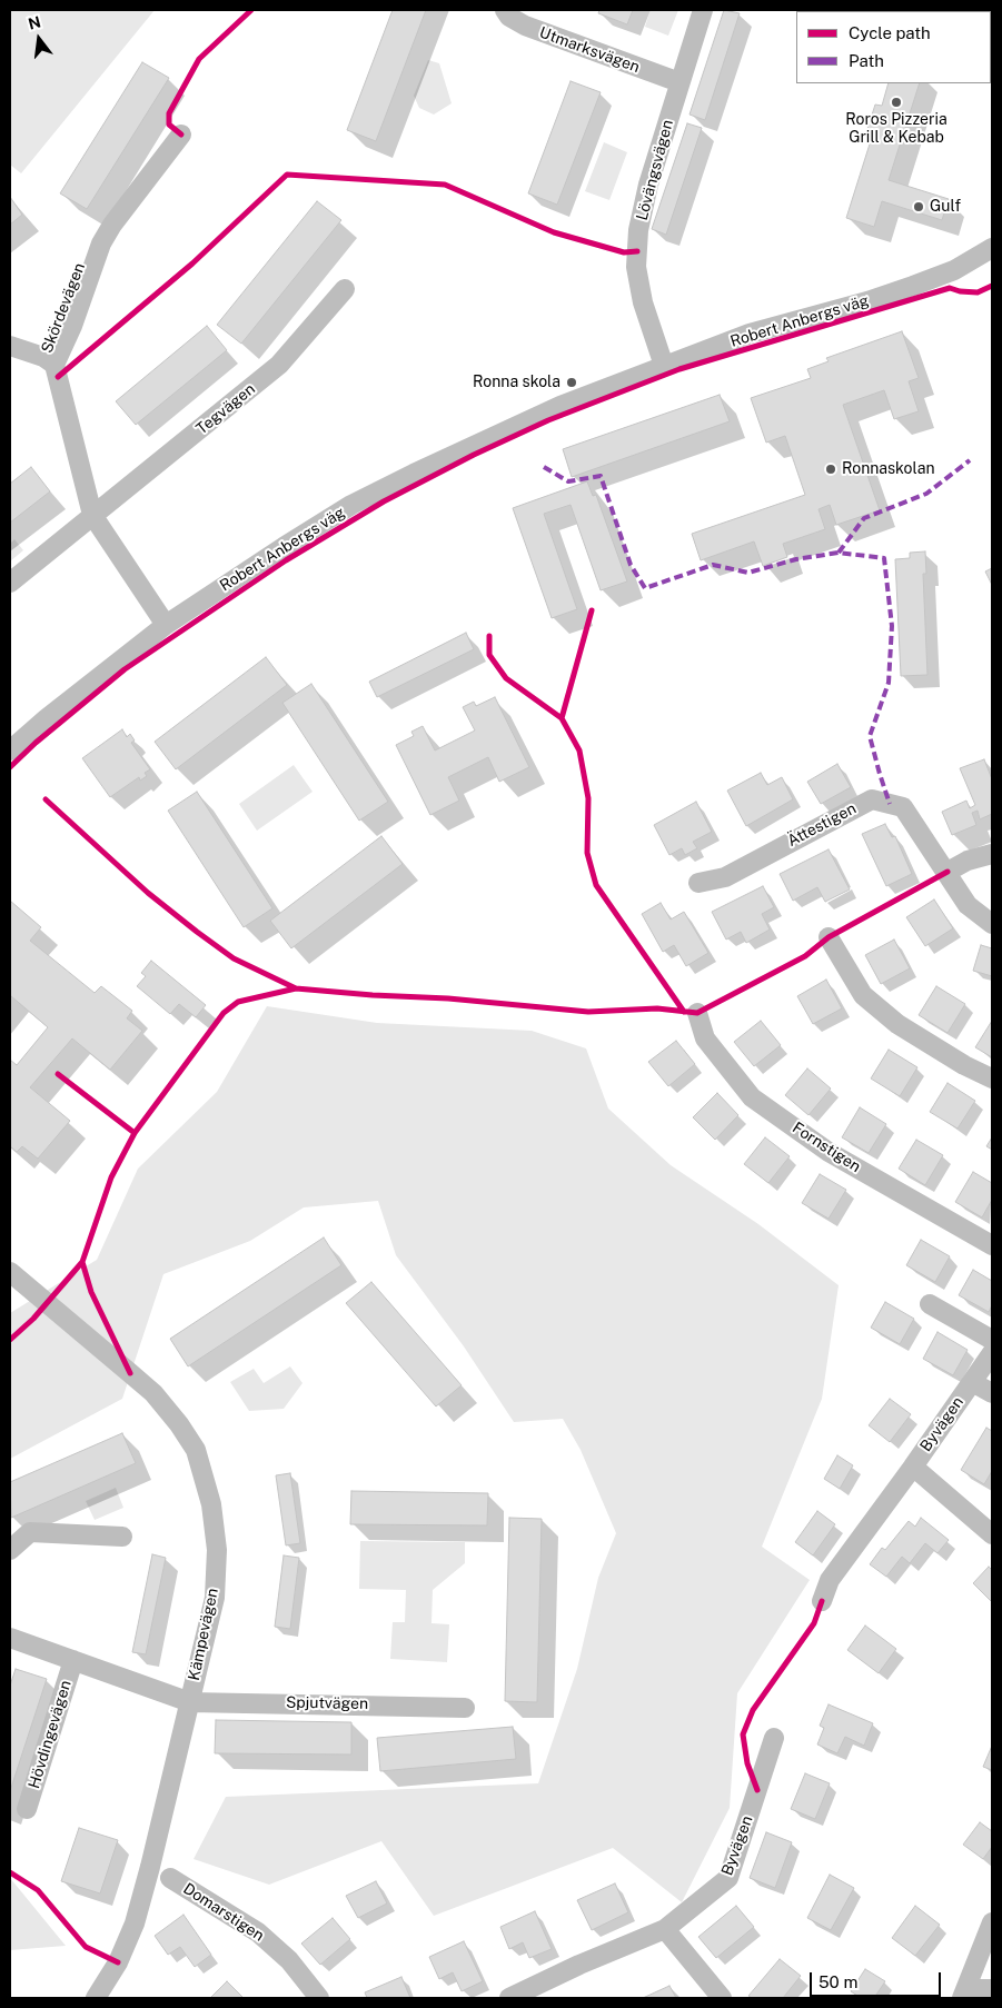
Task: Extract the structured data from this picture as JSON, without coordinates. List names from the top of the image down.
{
  "streets": {
    "street": [
      "Utmarksvägen",
      "Lövängsvägen",
      "Skördevägen",
      "Robert Anbergs väg",
      "Tegvägen",
      "Ättestigen",
      "Fornstigen",
      "Byvägen",
      "Kämpevägen",
      "Spjutvägen",
      "Hövdingevägen",
      "Domarstigen"
    ]
  },
  "crossings": [
    ["Utmarksvägen", "Lövängsvägen"],
    ["Lövängsvägen", "Robert Anbergs väg"],
    ["Skördevägen", "Robert Anbergs väg"],
    ["Skördevägen", "Tegvägen"],
    ["Kämpevägen", "Spjutvägen"],
    ["Kämpevägen", "Hövdingevägen"],
    ["Spjutvägen", "Hövdingevägen"]
  ],
  "places": [
    "Roros Pizzeria Grill & Kebab",
    "Gulf",
    "Ronna skola",
    "Ronnaskolan"
  ],
  "legend": ["Cycle path", "Path"],
  "scale_bar": "50 m",
  "north": "top"
}
